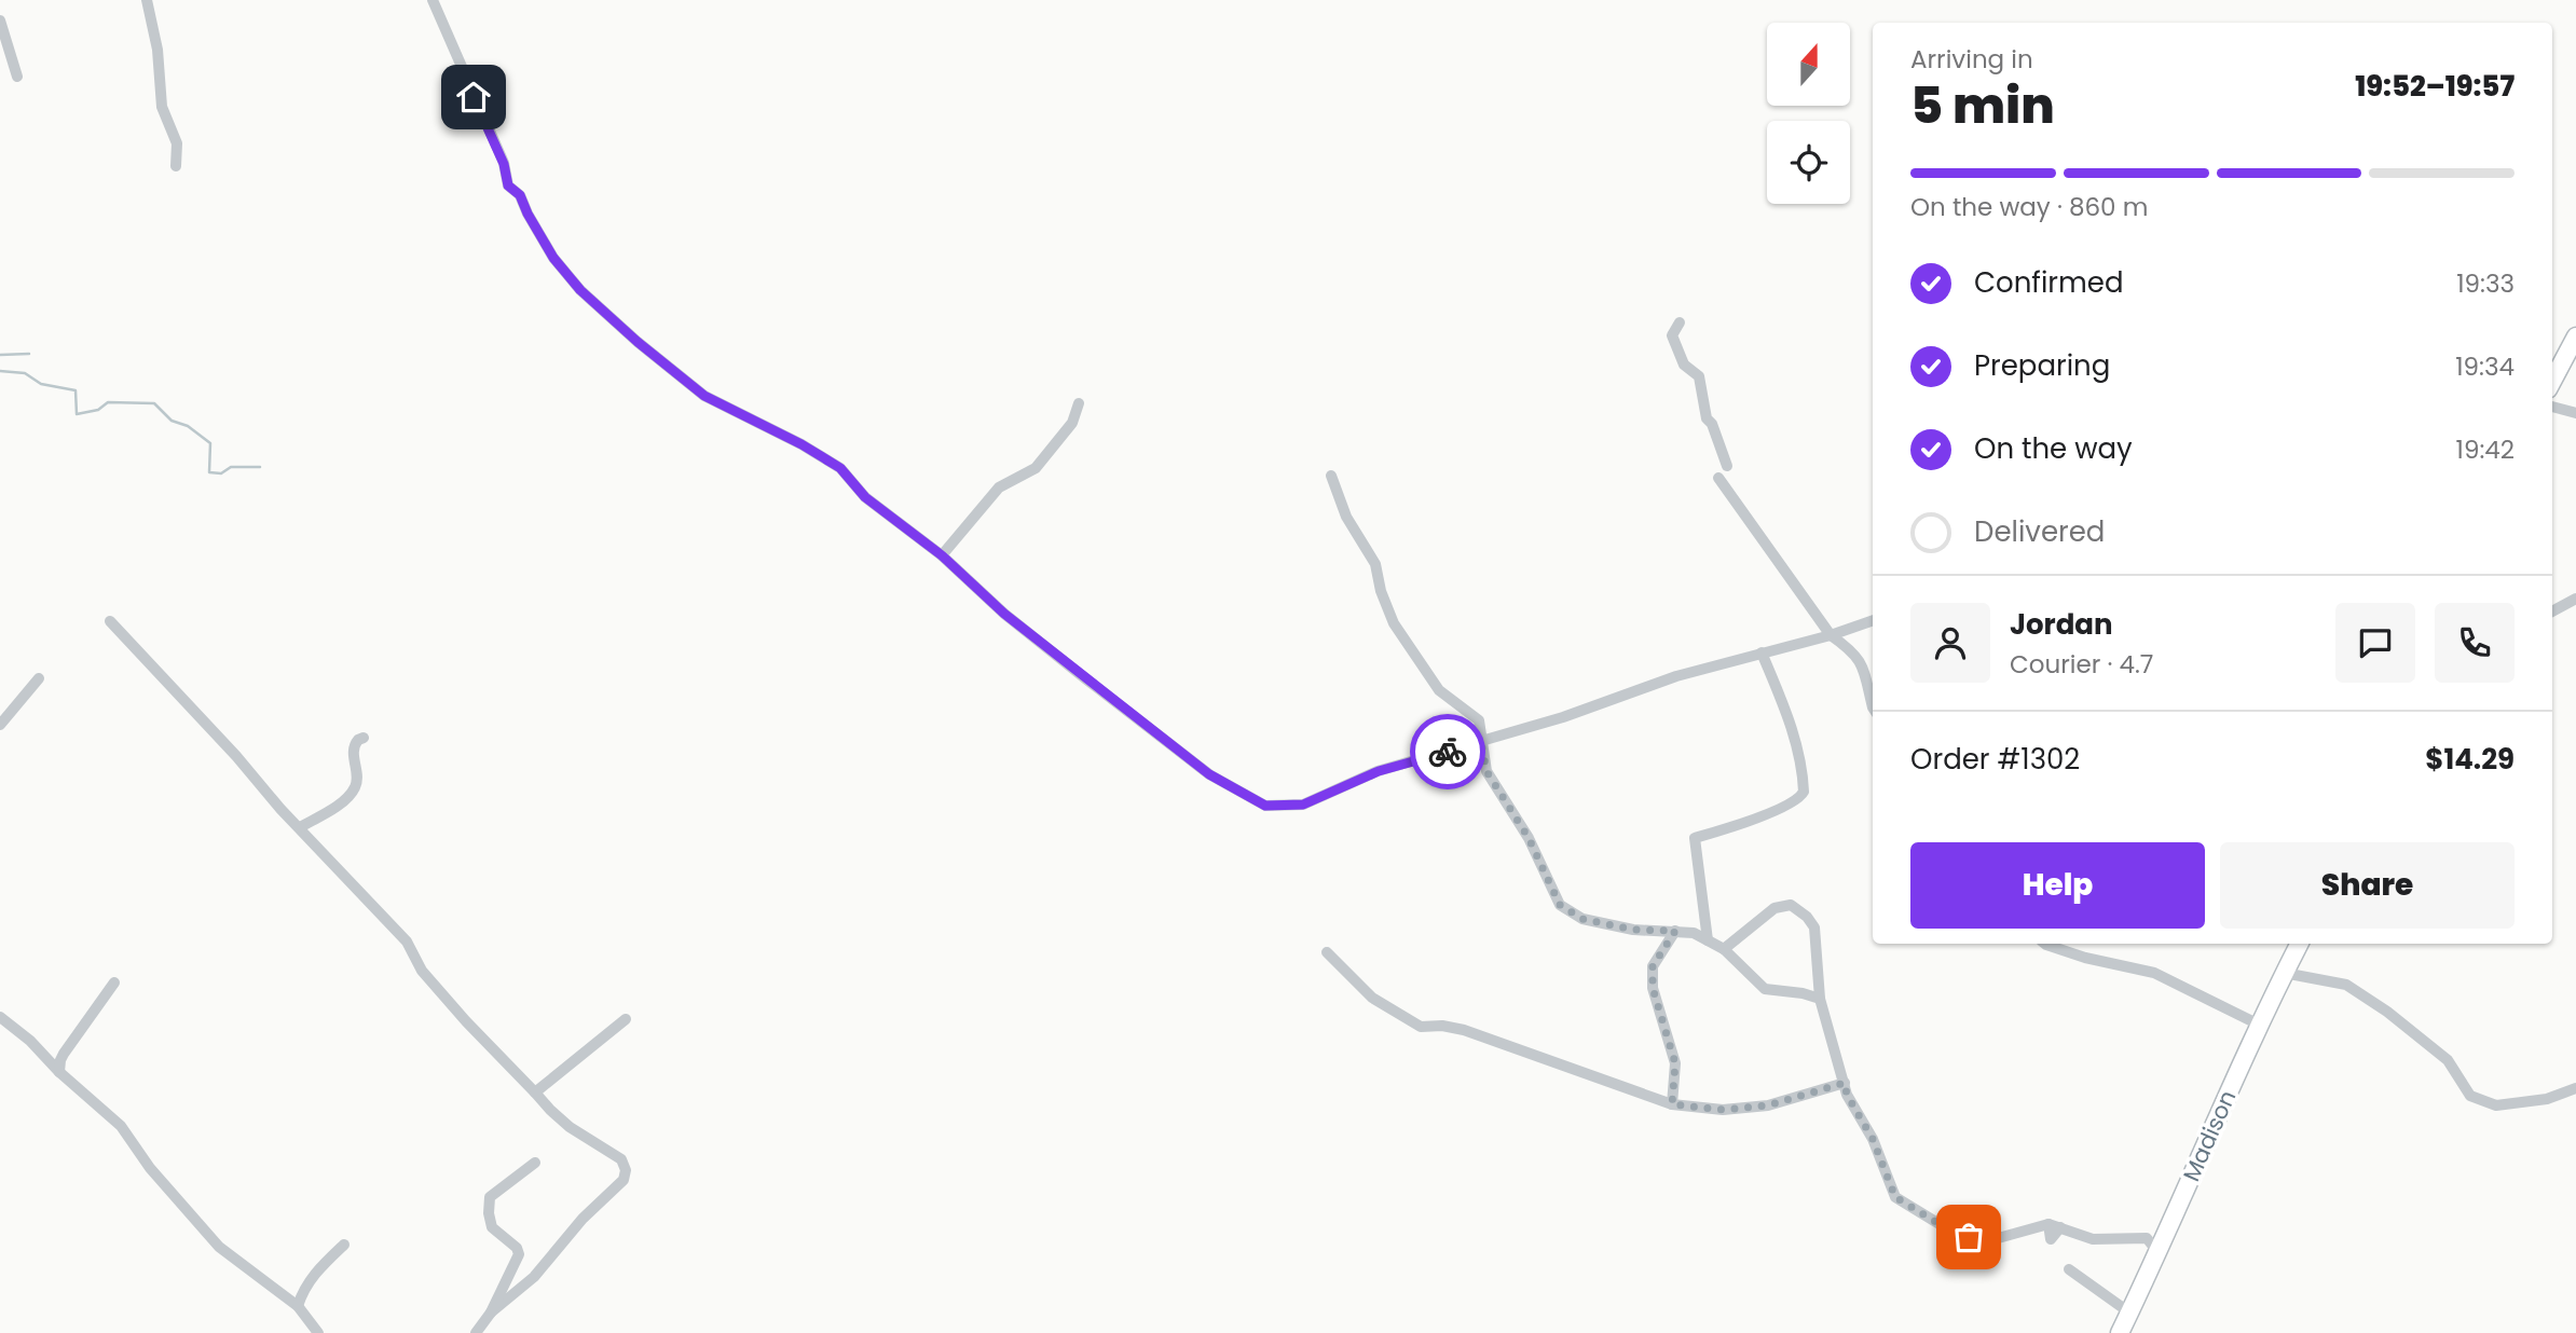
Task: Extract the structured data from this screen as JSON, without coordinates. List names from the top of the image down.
{
  "streets": {
    "street": ["Madison"]
  },
  "north": "top",
  "page": {
    "heading": ["5 min", "Arriving in", "19:52–19:57"],
    "panel": [
      "Jordan",
      "Courier · 4.7",
      "Order #1302",
      "$14.29"
    ],
    "bar": "On the way · 860 m",
    "list": [
      ["Confirmed", "19:33"],
      ["Preparing", "19:34"],
      ["On the way", "19:42"],
      "Delivered"
    ],
    "buttons": ["Help", "Share"]
  }
}
